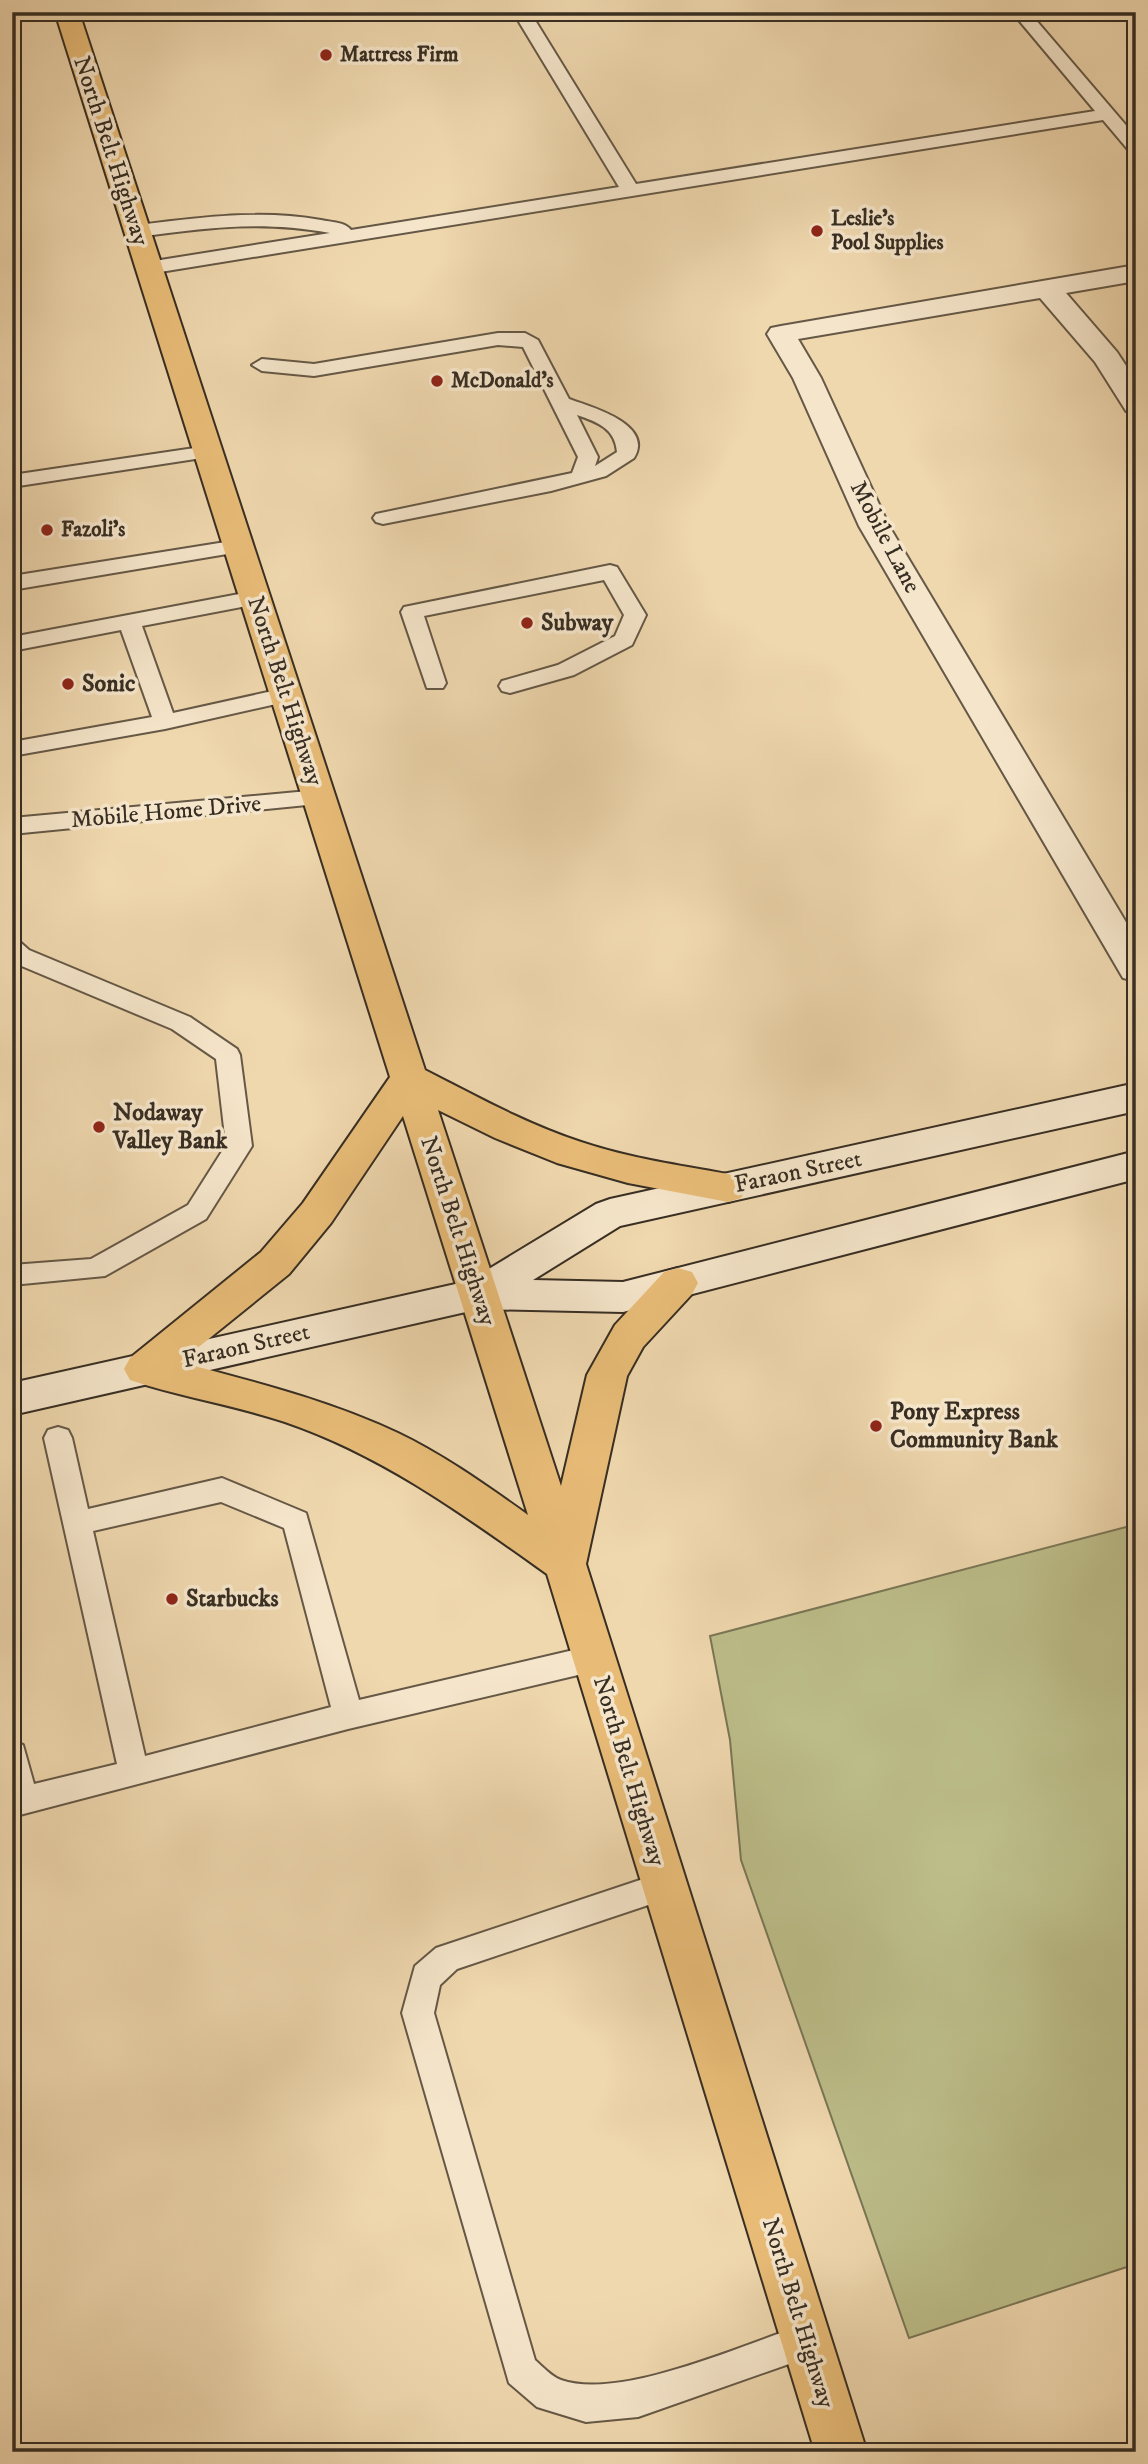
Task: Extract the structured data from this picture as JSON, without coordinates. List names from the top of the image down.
{
  "streets": {
    "main road": ["North Belt Highway"],
    "street": ["Mobile Lane", "Faraon Street"],
    "lane": ["Mobile Home Drive"]
  },
  "crossings": [
    ["North Belt Highway", "Mobile Home Drive"],
    ["North Belt Highway", "Faraon Street"]
  ],
  "places": [
    "Mattress Firm",
    "Leslie's Pool Supplies",
    "McDonald's",
    "Fazoli's",
    "Subway",
    "Sonic",
    "Nodaway Valley Bank",
    "Pony Express Community Bank",
    "Starbucks"
  ]
}
